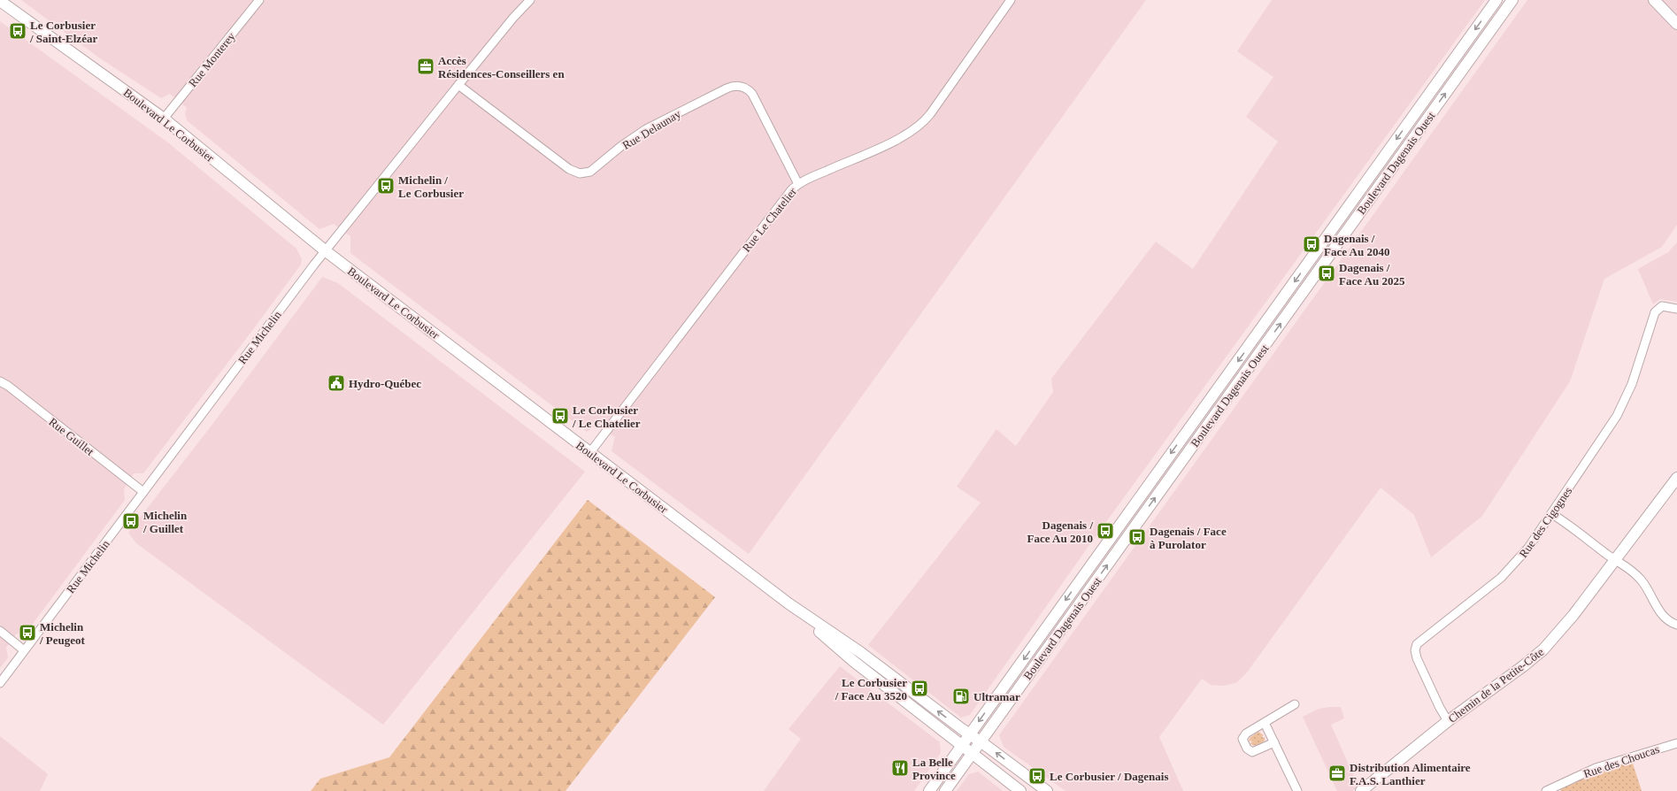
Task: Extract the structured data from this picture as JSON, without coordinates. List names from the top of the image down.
{
  "streets": {
    "street": [
      "Rue Monterey",
      "Boulevard Le Corbusier",
      "Rue Delaunay",
      "Boulevard Dagenais Ouest",
      "Rue Le Chatelier",
      "Rue Michelin",
      "Rue Guillet",
      "Rue des Cigognes",
      "Chemin de la Petite-Côte",
      "Rue des Choucas"
    ]
  },
  "crossings": [
    ["Rue Monterey", "Boulevard Le Corbusier"],
    ["Boulevard Le Corbusier", "Boulevard Dagenais Ouest"],
    ["Boulevard Le Corbusier", "Rue Le Chatelier"],
    ["Boulevard Le Corbusier", "Rue Michelin"],
    ["Rue Delaunay", "Rue Le Chatelier"],
    ["Rue Delaunay", "Rue Michelin"],
    ["Rue Michelin", "Rue Guillet"],
    ["Rue des Cigognes", "Chemin de la Petite-Côte"]
  ],
  "places": {
    "bus stop": [
      "Le Corbusier / Saint-Elzéar",
      "Michelin / Le Corbusier",
      "Dagenais / Face Au 2040",
      "Dagenais / Face Au 2025",
      "Le Corbusier / Le Chatelier",
      "Michelin / Guillet",
      "Dagenais / Face Au 2010",
      "Dagenais / Face à Purolator",
      "Michelin / Peugeot",
      "Le Corbusier / Face Au 3520",
      "Le Corbusier / Dagenais"
    ],
    "office": ["Accès Résidences-Conseillers en", "Distribution Alimentaire F.A.S. Lanthier"],
    "public building": ["Hydro-Québec"],
    "fuel station": ["Ultramar"],
    "restaurant": ["La Belle Province"]
  }
}
